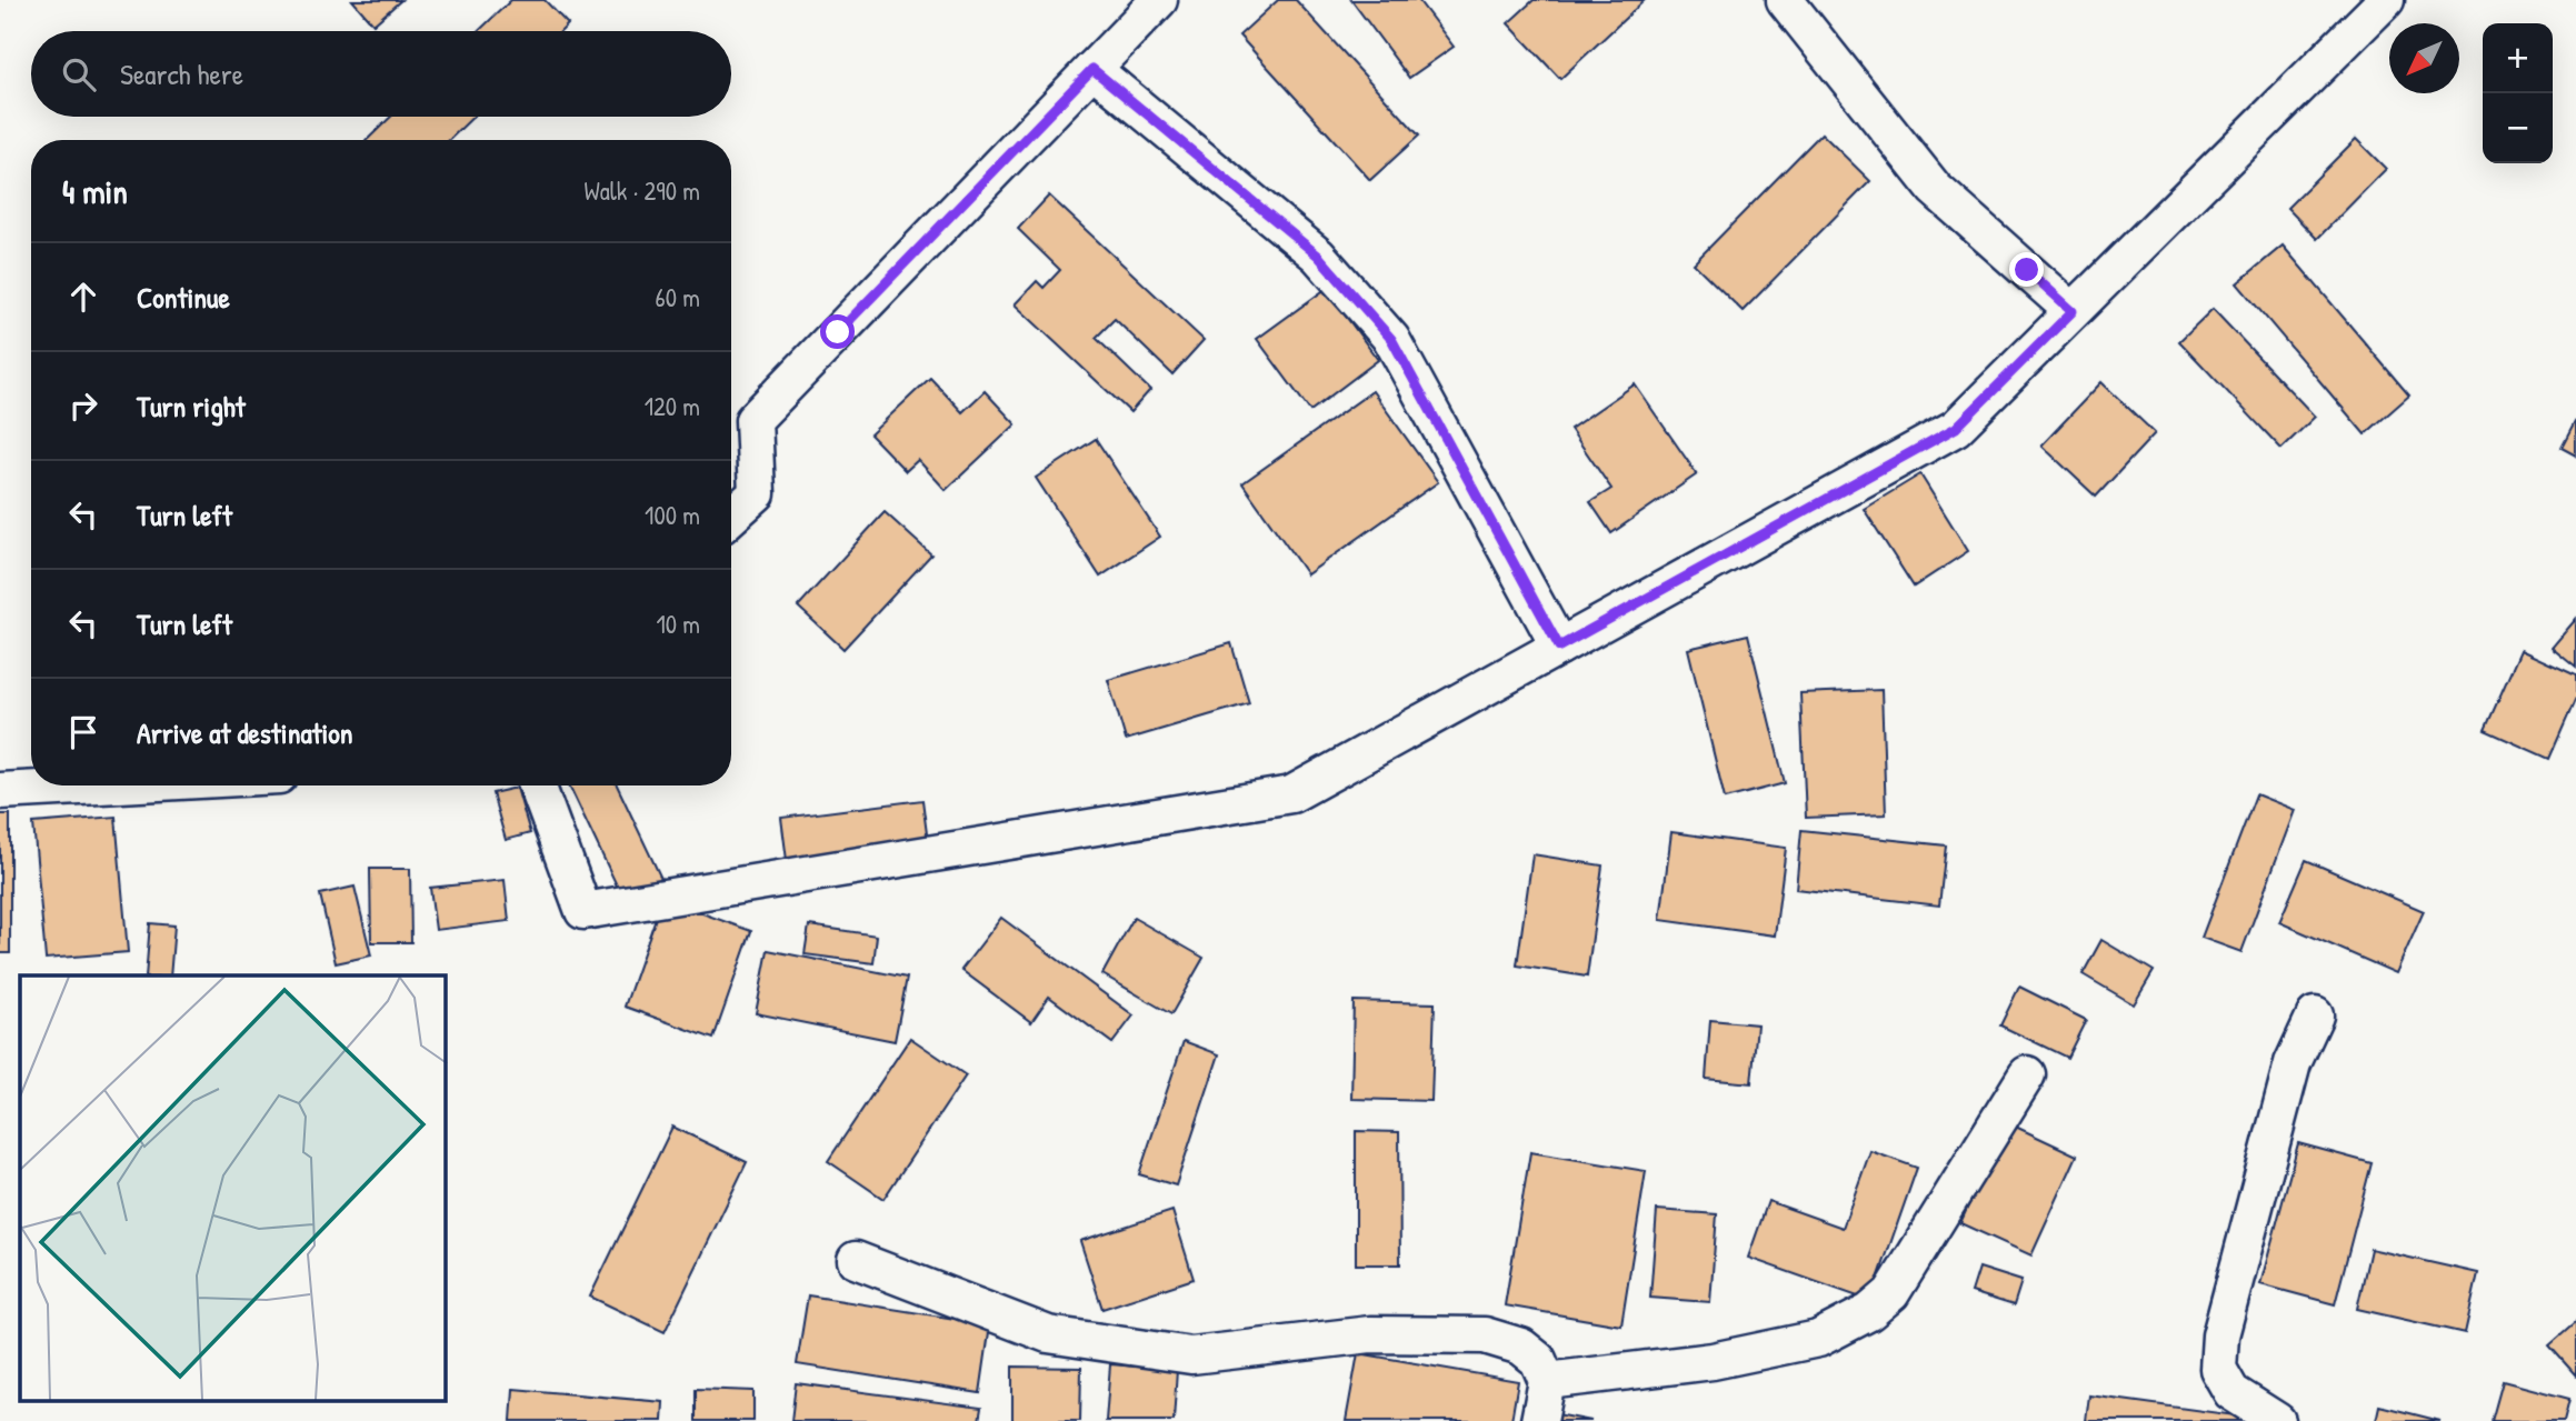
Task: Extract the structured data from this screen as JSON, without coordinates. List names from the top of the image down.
{
  "north": "bottom left",
  "page": {
    "map_buttons": ["+", "−"],
    "search": "Search here",
    "heading": ["4 min", "Walk · 290 m"],
    "list": [
      ["Continue", "60 m"],
      ["Turn right", "120 m"],
      ["Turn left", "100 m"],
      ["Turn left", "10 m"],
      "Arrive at destination"
    ]
  }
}
